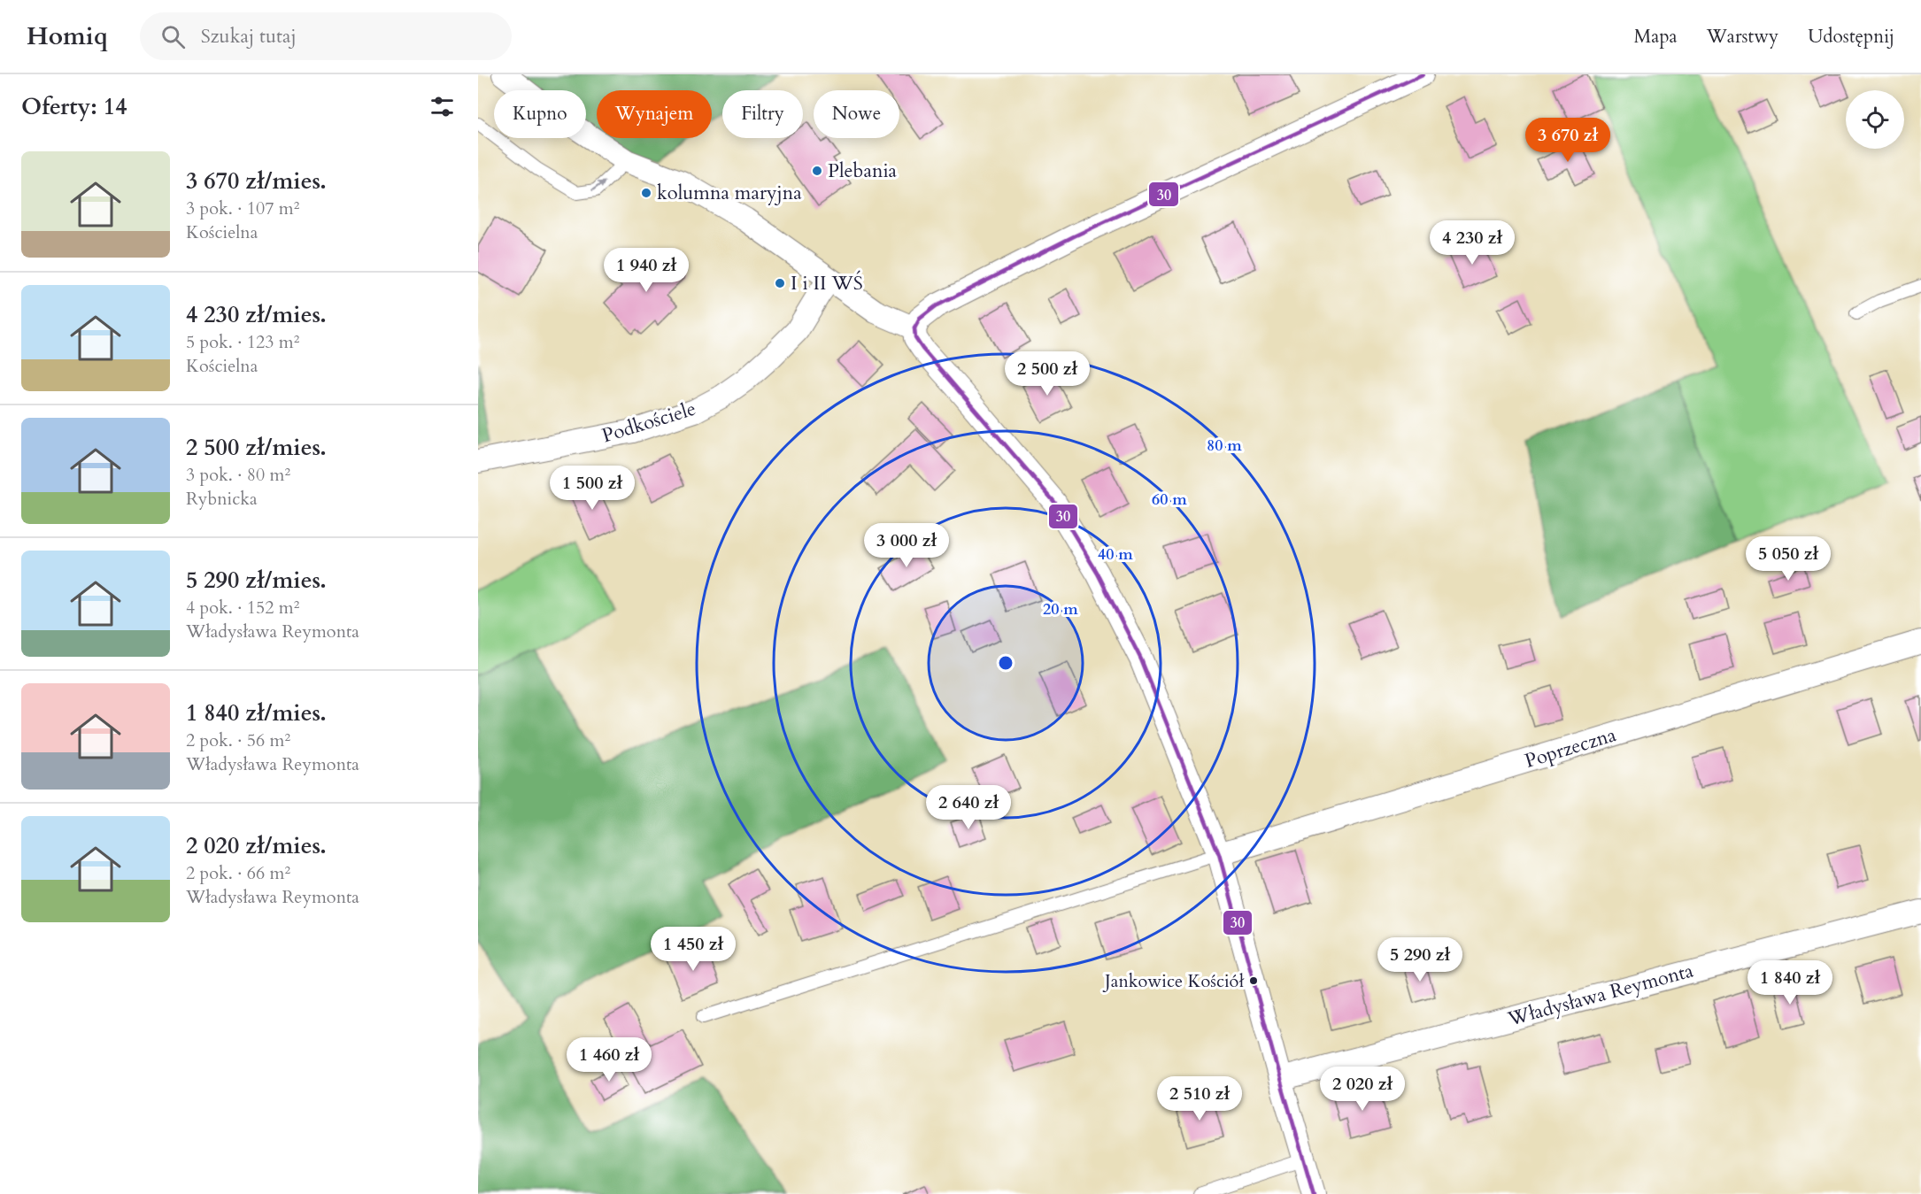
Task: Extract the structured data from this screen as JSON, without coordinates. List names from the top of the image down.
{
  "streets": {
    "street": ["Podkościele", "Poprzeczna", "Władysława Reymonta"]
  },
  "places": [
    "Plebania",
    "kolumna maryjna",
    "I i II WŚ",
    "Jankowice Kościół"
  ],
  "lines": ["transit line 30"],
  "page": {
    "header": "Homiq",
    "search": "Szukaj tutaj",
    "nav": ["Mapa", "Warstwy", "Udostępnij"],
    "heading": "Oferty: 14",
    "chip": [
      "Kupno",
      "Wynajem",
      "Filtry",
      "Nowe"
    ],
    "price": [
      "3 670 zł",
      "4 230 zł",
      "1 940 zł",
      "2 500 zł",
      "1 500 zł",
      "3 000 zł",
      "5 050 zł",
      "2 640 zł",
      "1 450 zł",
      "5 290 zł",
      "1 840 zł",
      "1 460 zł",
      "2 020 zł",
      "2 510 zł"
    ],
    "list": [
      {
        "name": "3 670 zł/mies.",
        "note": "3 pok. · 107 m² · Kościelna"
      },
      {
        "name": "4 230 zł/mies.",
        "note": "5 pok. · 123 m² · Kościelna"
      },
      {
        "name": "2 500 zł/mies.",
        "note": "3 pok. · 80 m² · Rybnicka"
      },
      {
        "name": "5 290 zł/mies.",
        "note": "4 pok. · 152 m² · Władysława Reymonta"
      },
      {
        "name": "1 840 zł/mies.",
        "note": "2 pok. · 56 m² · Władysława Reymonta"
      },
      {
        "name": "2 020 zł/mies.",
        "note": "2 pok. · 66 m² · Władysława Reymonta"
      }
    ]
  },
  "rings": [
    "80 m",
    "60 m",
    "40 m",
    "20 m"
  ]
}
